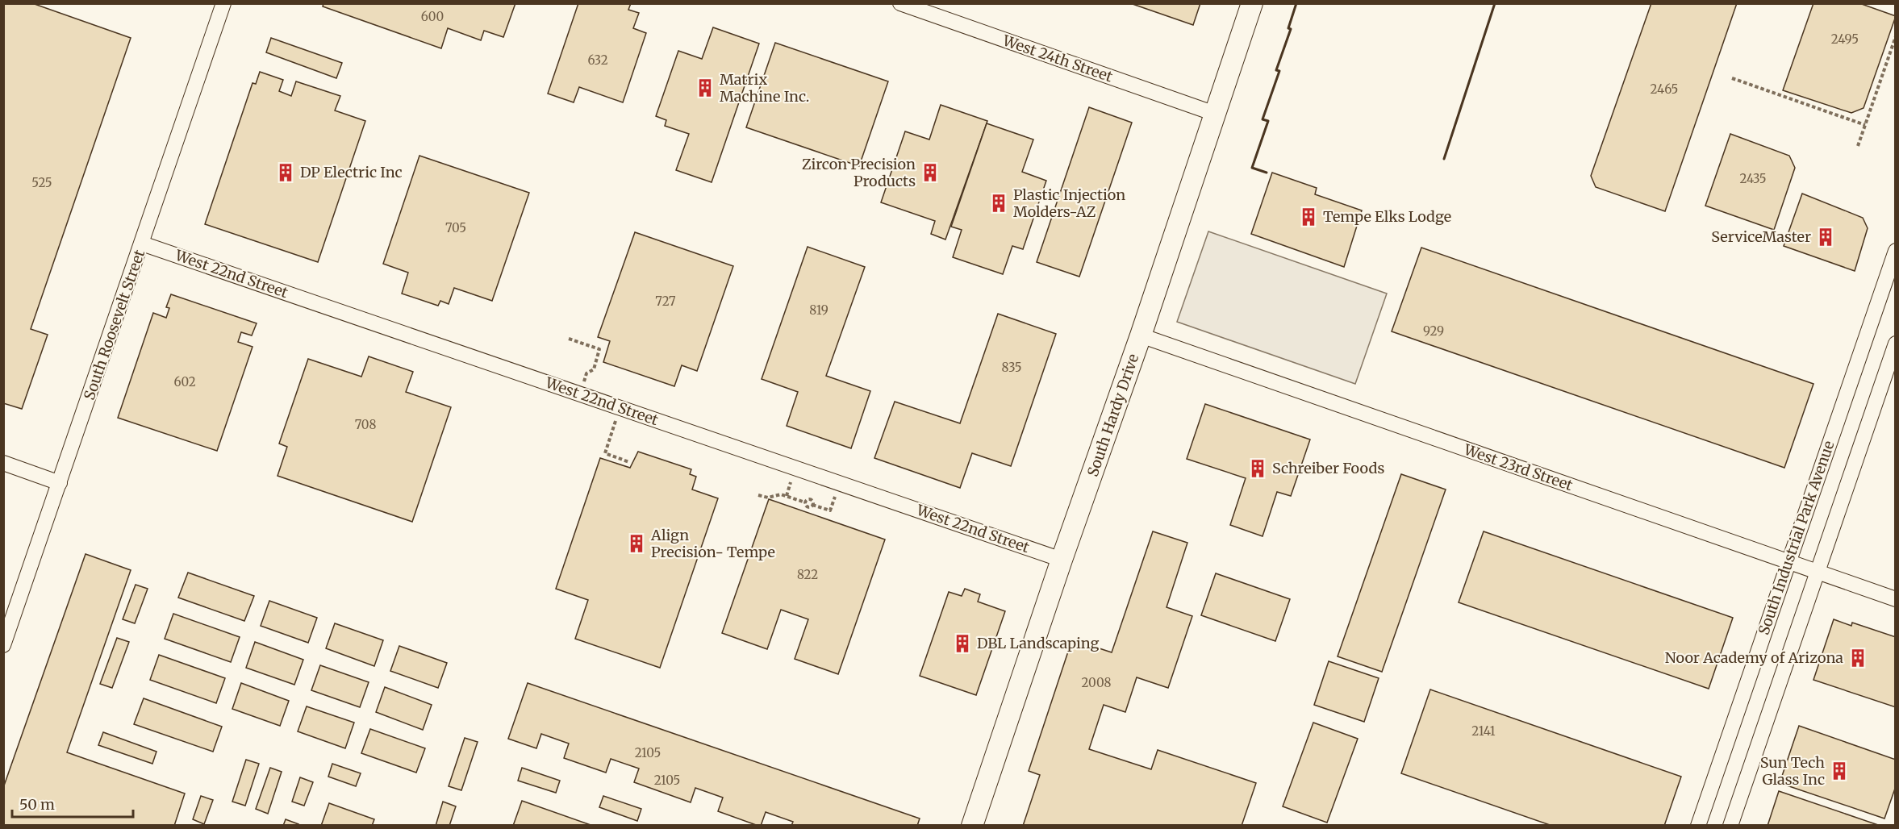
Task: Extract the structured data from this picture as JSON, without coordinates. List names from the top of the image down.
{
  "streets": {
    "street": [
      "West 24th Street",
      "West 22nd Street",
      "South Roosevelt Street",
      "South Hardy Drive",
      "West 23rd Street",
      "South Industrial Park Avenue"
    ]
  },
  "crossings": [
    ["West 24th Street", "South Hardy Drive"],
    ["West 22nd Street", "South Roosevelt Street"],
    ["West 22nd Street", "South Hardy Drive"],
    ["South Hardy Drive", "West 23rd Street"],
    ["West 23rd Street", "South Industrial Park Avenue"]
  ],
  "places": {
    "building": [
      "Matrix Machine Inc.",
      "DP Electric Inc",
      "Zircon Precision Products",
      "Plastic Injection Molders-AZ",
      "Tempe Elks Lodge",
      "ServiceMaster",
      "Schreiber Foods",
      "Align Precision- Tempe",
      "DBL Landscaping",
      "Noor Academy of Arizona",
      "Sun Tech Glass Inc"
    ]
  },
  "house_numbers": [
    "600",
    "2495",
    "632",
    "2465",
    "2435",
    "525",
    "705",
    "727",
    "819",
    "929",
    "835",
    "602",
    "708",
    "822",
    "2008",
    "2141",
    "2105",
    "2105"
  ],
  "scale_bar": "50 m"
}
